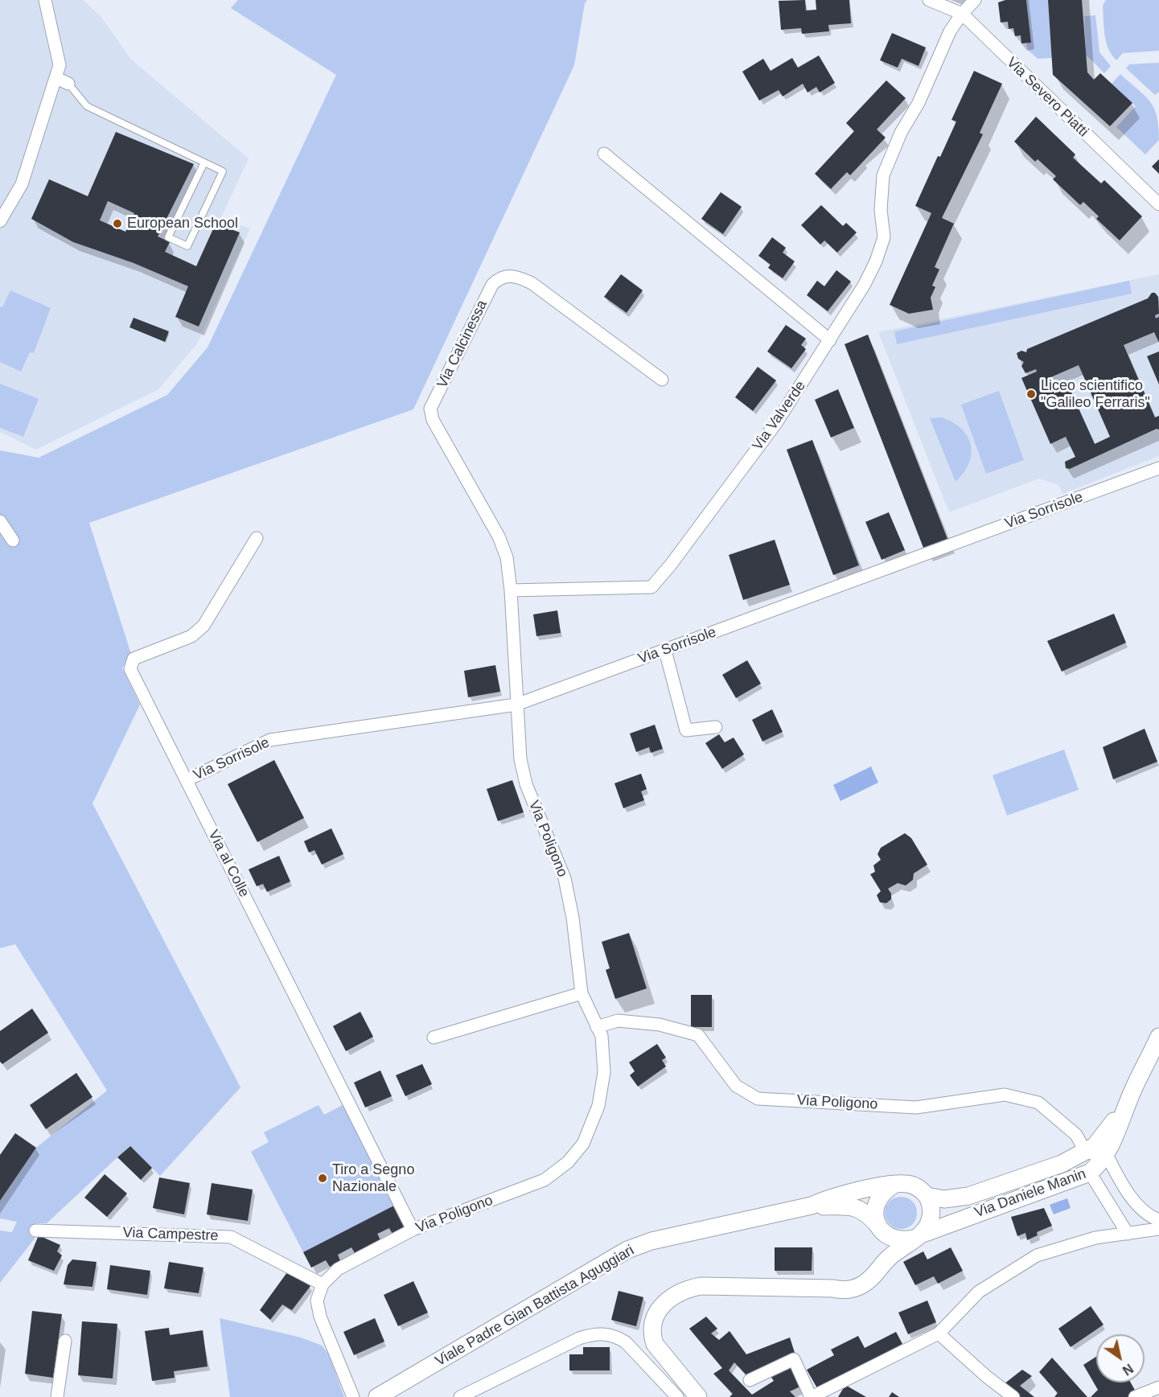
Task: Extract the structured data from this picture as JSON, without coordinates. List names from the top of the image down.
{
  "streets": {
    "main road": ["Via Daniele Manin", "Viale Padre Gian Battista Aguggiari"],
    "street": [
      "Via Severo Piatti",
      "Via Calcinessa",
      "Via Valverde",
      "Via Sorrisole",
      "Via Poligono",
      "Via al Colle",
      "Via Campestre"
    ]
  },
  "crossings": [
    ["Via Severo Piatti", "Via Valverde"],
    ["Via Calcinessa", "Via Valverde"],
    ["Via Sorrisole", "Via Poligono"],
    ["Via Sorrisole", "Via al Colle"],
    ["Via Poligono", "Via al Colle"],
    ["Via Poligono", "Via Daniele Manin"],
    ["Via Poligono", "Via Campestre"],
    ["Via Daniele Manin", "Viale Padre Gian Battista Aguggiari"]
  ],
  "places": ["European School", "Liceo scientifico \"Galileo Ferraris\"", "Tiro a Segno Nazionale"],
  "north": "bottom right"
}
